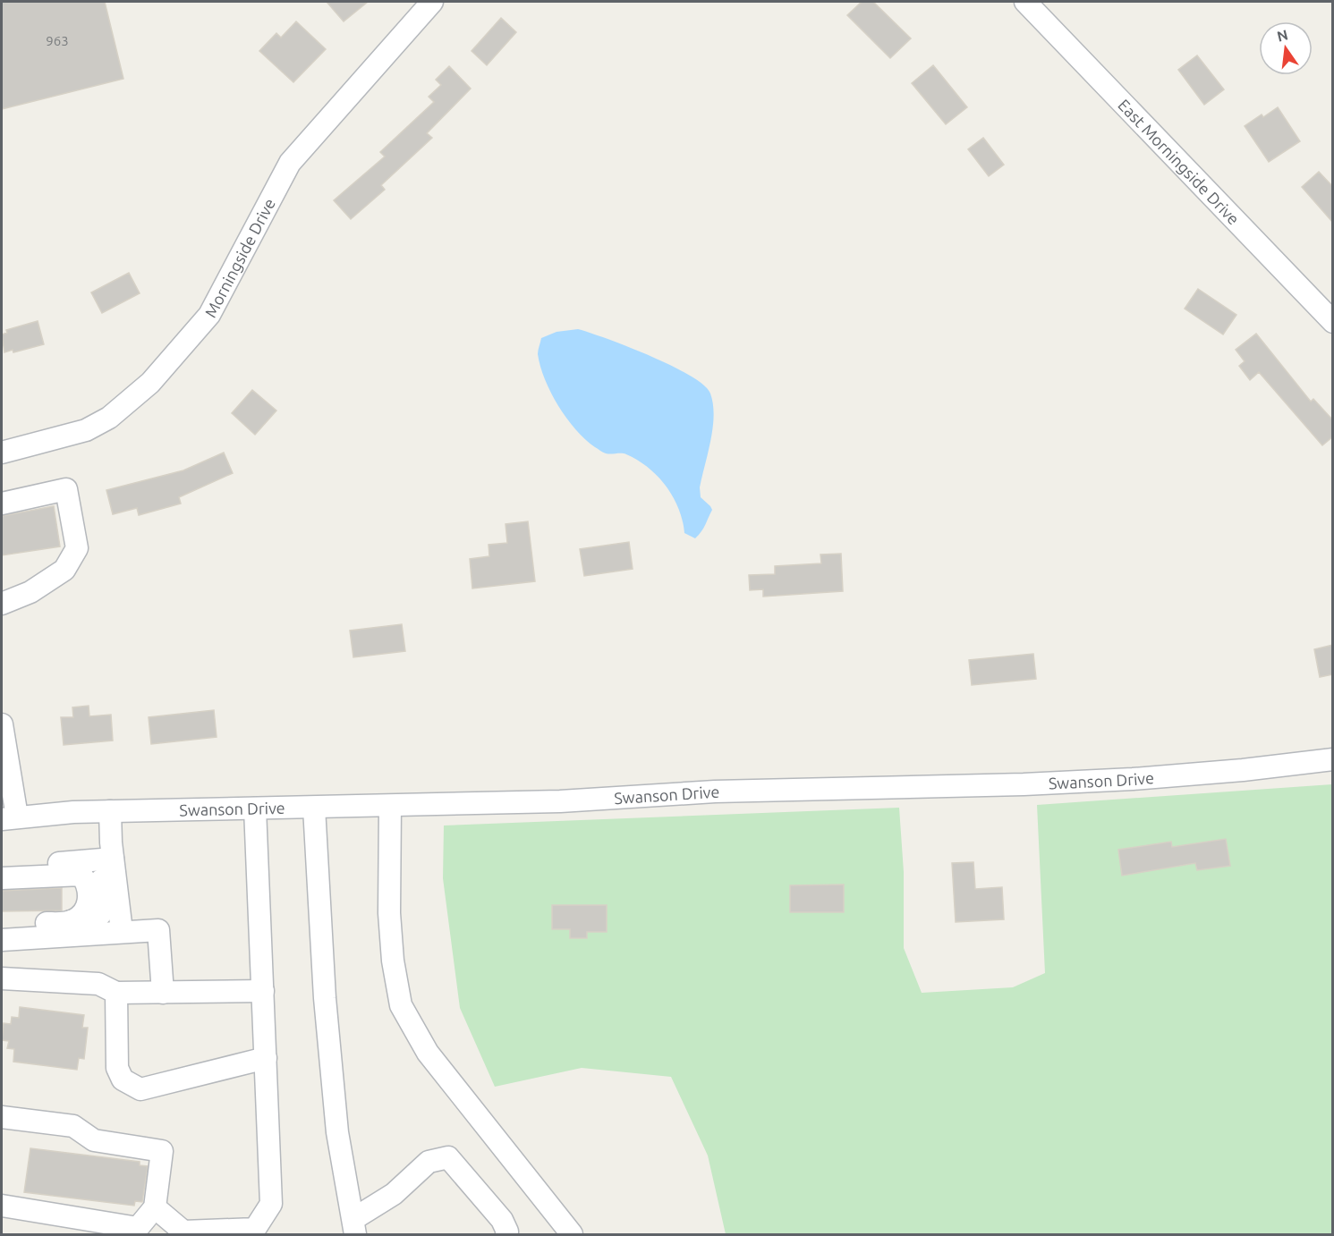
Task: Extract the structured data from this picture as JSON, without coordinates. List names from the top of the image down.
{
  "streets": {
    "street": ["East Morningside Drive", "Morningside Drive", "Swanson Drive"]
  },
  "house_numbers": ["963"],
  "north": "top"
}
